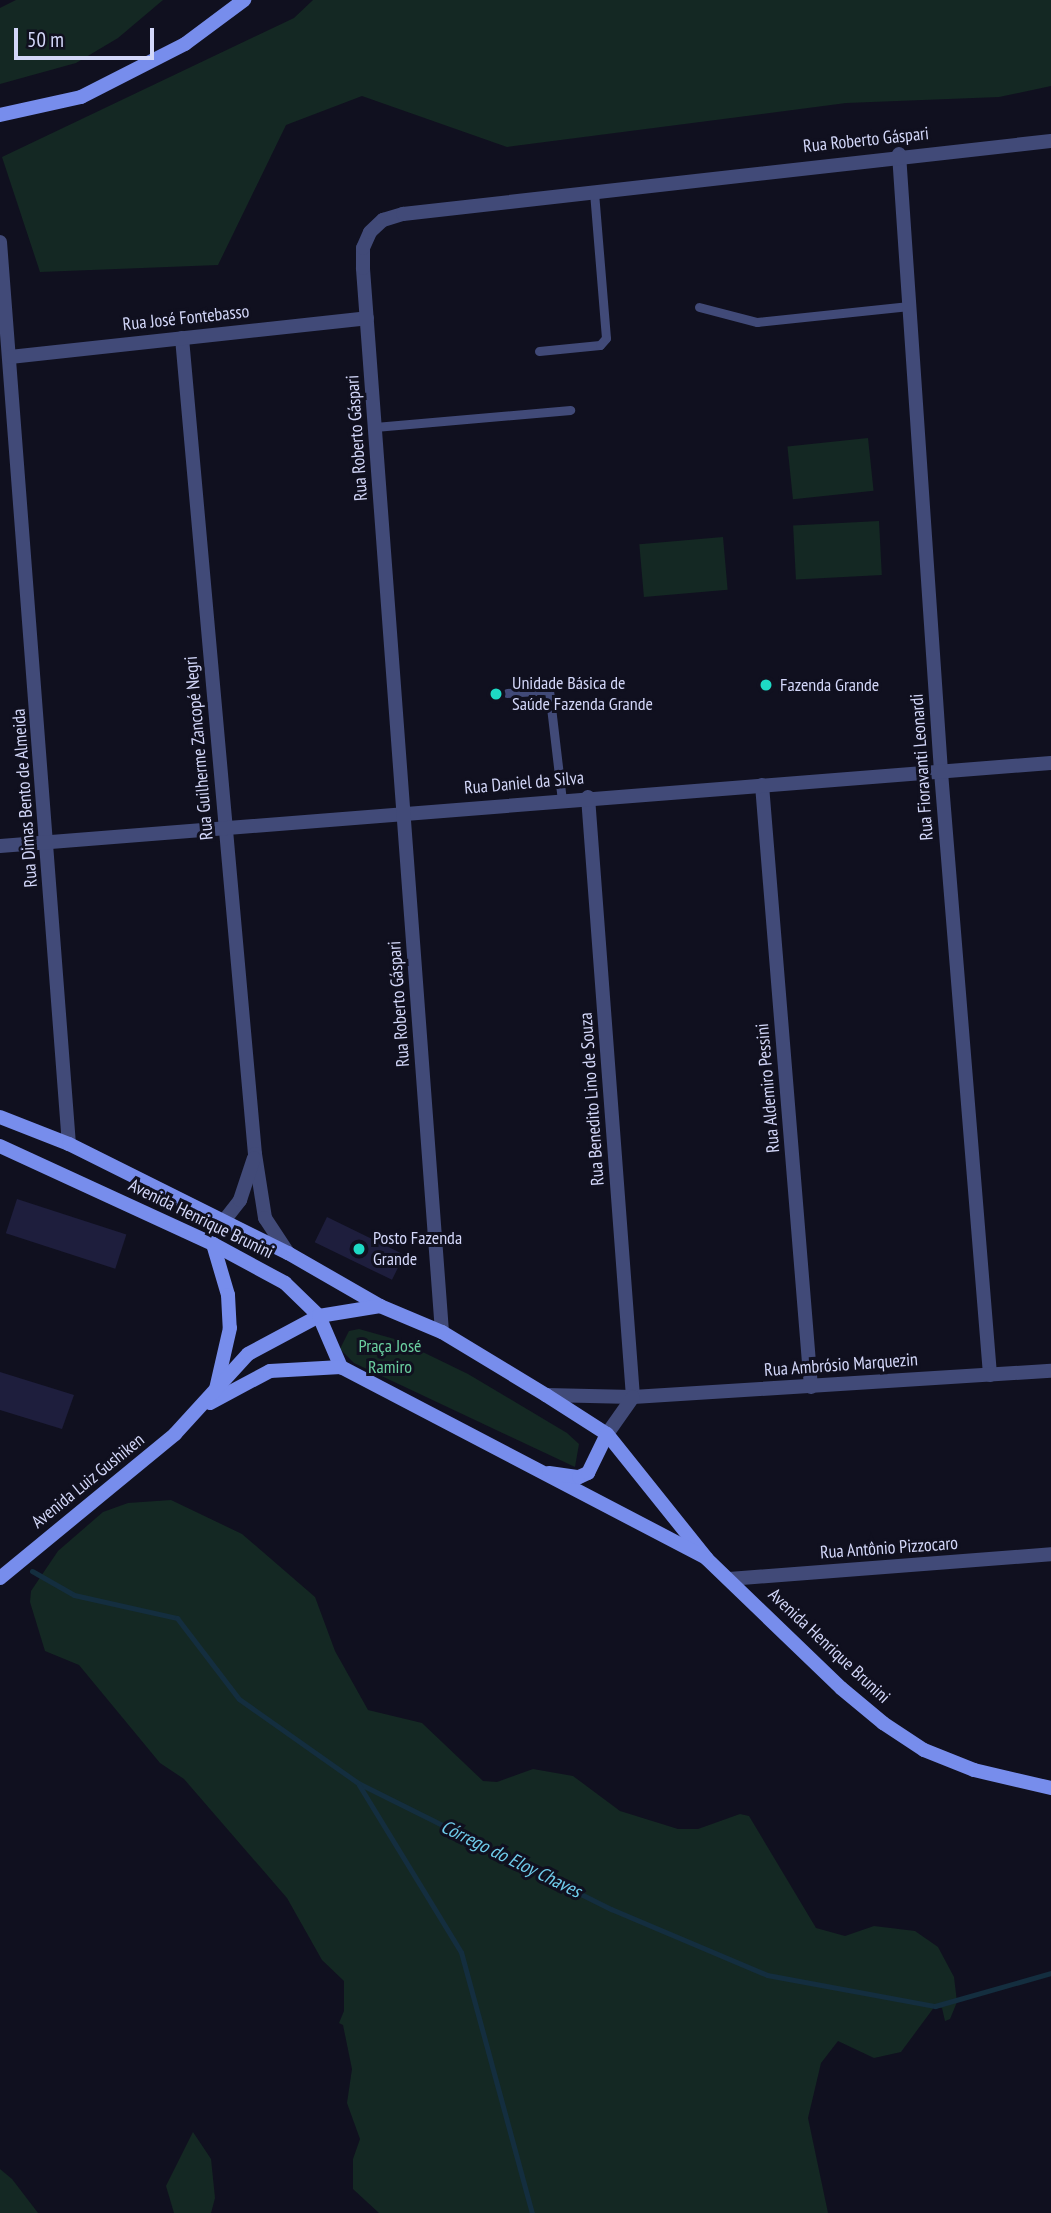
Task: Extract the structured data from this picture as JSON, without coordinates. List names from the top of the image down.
{
  "streets": {
    "main road": ["Avenida Henrique Brunini", "Avenida Luiz Gushiken"],
    "street": [
      "Rua Roberto Gáspari",
      "Rua José Fontebasso",
      "Rua Guilherme Zancopé Negri",
      "Rua Fioravanti Leonardi",
      "Rua Daniel da Silva",
      "Rua Dimas Bento de Almeida",
      "Rua Aldemiro Pessini",
      "Rua Benedito Lino de Souza",
      "Rua Ambrósio Marquezin",
      "Rua Antônio Pizzocaro"
    ]
  },
  "crossings": [
    ["Rua Roberto Gáspari", "Rua José Fontebasso"],
    ["Rua Roberto Gáspari", "Rua Fioravanti Leonardi"],
    ["Rua Roberto Gáspari", "Rua Daniel da Silva"],
    ["Rua Roberto Gáspari", "Avenida Henrique Brunini"],
    ["Rua José Fontebasso", "Rua Guilherme Zancopé Negri"],
    ["Rua José Fontebasso", "Rua Dimas Bento de Almeida"],
    ["Rua Guilherme Zancopé Negri", "Rua Daniel da Silva"],
    ["Rua Guilherme Zancopé Negri", "Avenida Henrique Brunini"],
    ["Rua Fioravanti Leonardi", "Rua Daniel da Silva"],
    ["Rua Fioravanti Leonardi", "Rua Ambrósio Marquezin"],
    ["Rua Daniel da Silva", "Rua Dimas Bento de Almeida"],
    ["Rua Daniel da Silva", "Rua Aldemiro Pessini"],
    ["Rua Daniel da Silva", "Rua Benedito Lino de Souza"],
    ["Rua Dimas Bento de Almeida", "Avenida Henrique Brunini"],
    ["Rua Aldemiro Pessini", "Rua Ambrósio Marquezin"],
    ["Rua Benedito Lino de Souza", "Rua Ambrósio Marquezin"],
    ["Avenida Henrique Brunini", "Rua Ambrósio Marquezin"],
    ["Avenida Henrique Brunini", "Avenida Luiz Gushiken"],
    ["Avenida Henrique Brunini", "Rua Antônio Pizzocaro"]
  ],
  "water": ["Córrego do Eloy Chaves"],
  "parks": ["Praça José Ramiro"],
  "places": ["Fazenda Grande", "Unidade Básica de Saúde Fazenda Grande", "Posto Fazenda Grande"],
  "scale_bar": "50 m"
}
